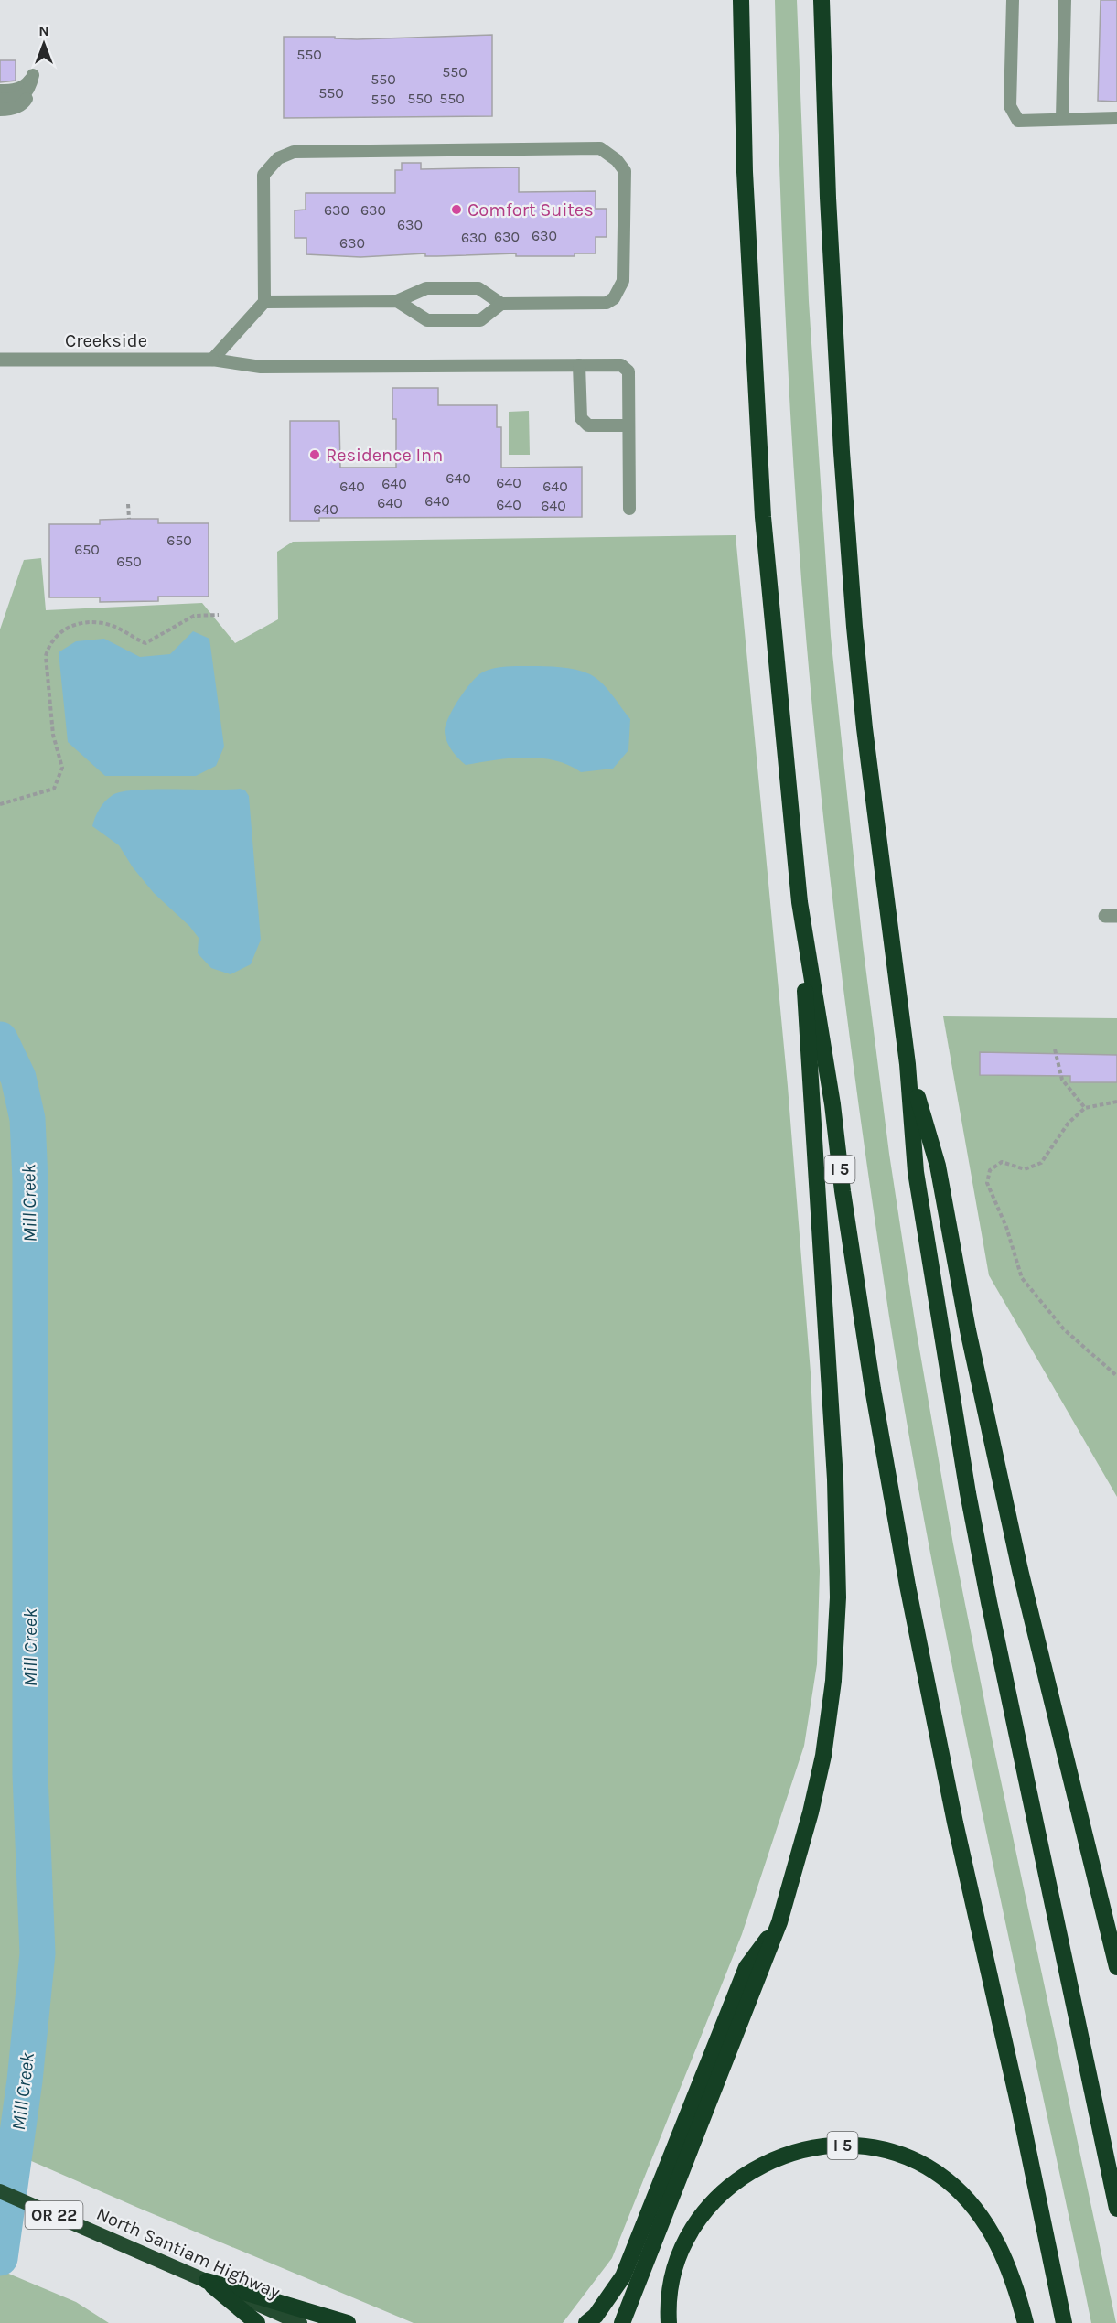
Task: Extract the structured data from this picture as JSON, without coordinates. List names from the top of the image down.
{
  "streets": {
    "highway": ["I 5", "OR 22", "North Santiam Highway"],
    "street": ["Creekside"]
  },
  "water": ["Mill Creek"],
  "places": ["Comfort Suites", "Residence Inn"],
  "house_numbers": [
    "550",
    "550",
    "550",
    "550",
    "550",
    "550",
    "550",
    "630",
    "630",
    "630",
    "630",
    "630",
    "630",
    "630",
    "640",
    "640",
    "640",
    "640",
    "640",
    "640",
    "640",
    "640",
    "640",
    "640",
    "650",
    "650",
    "650"
  ],
  "north": "top"
}
